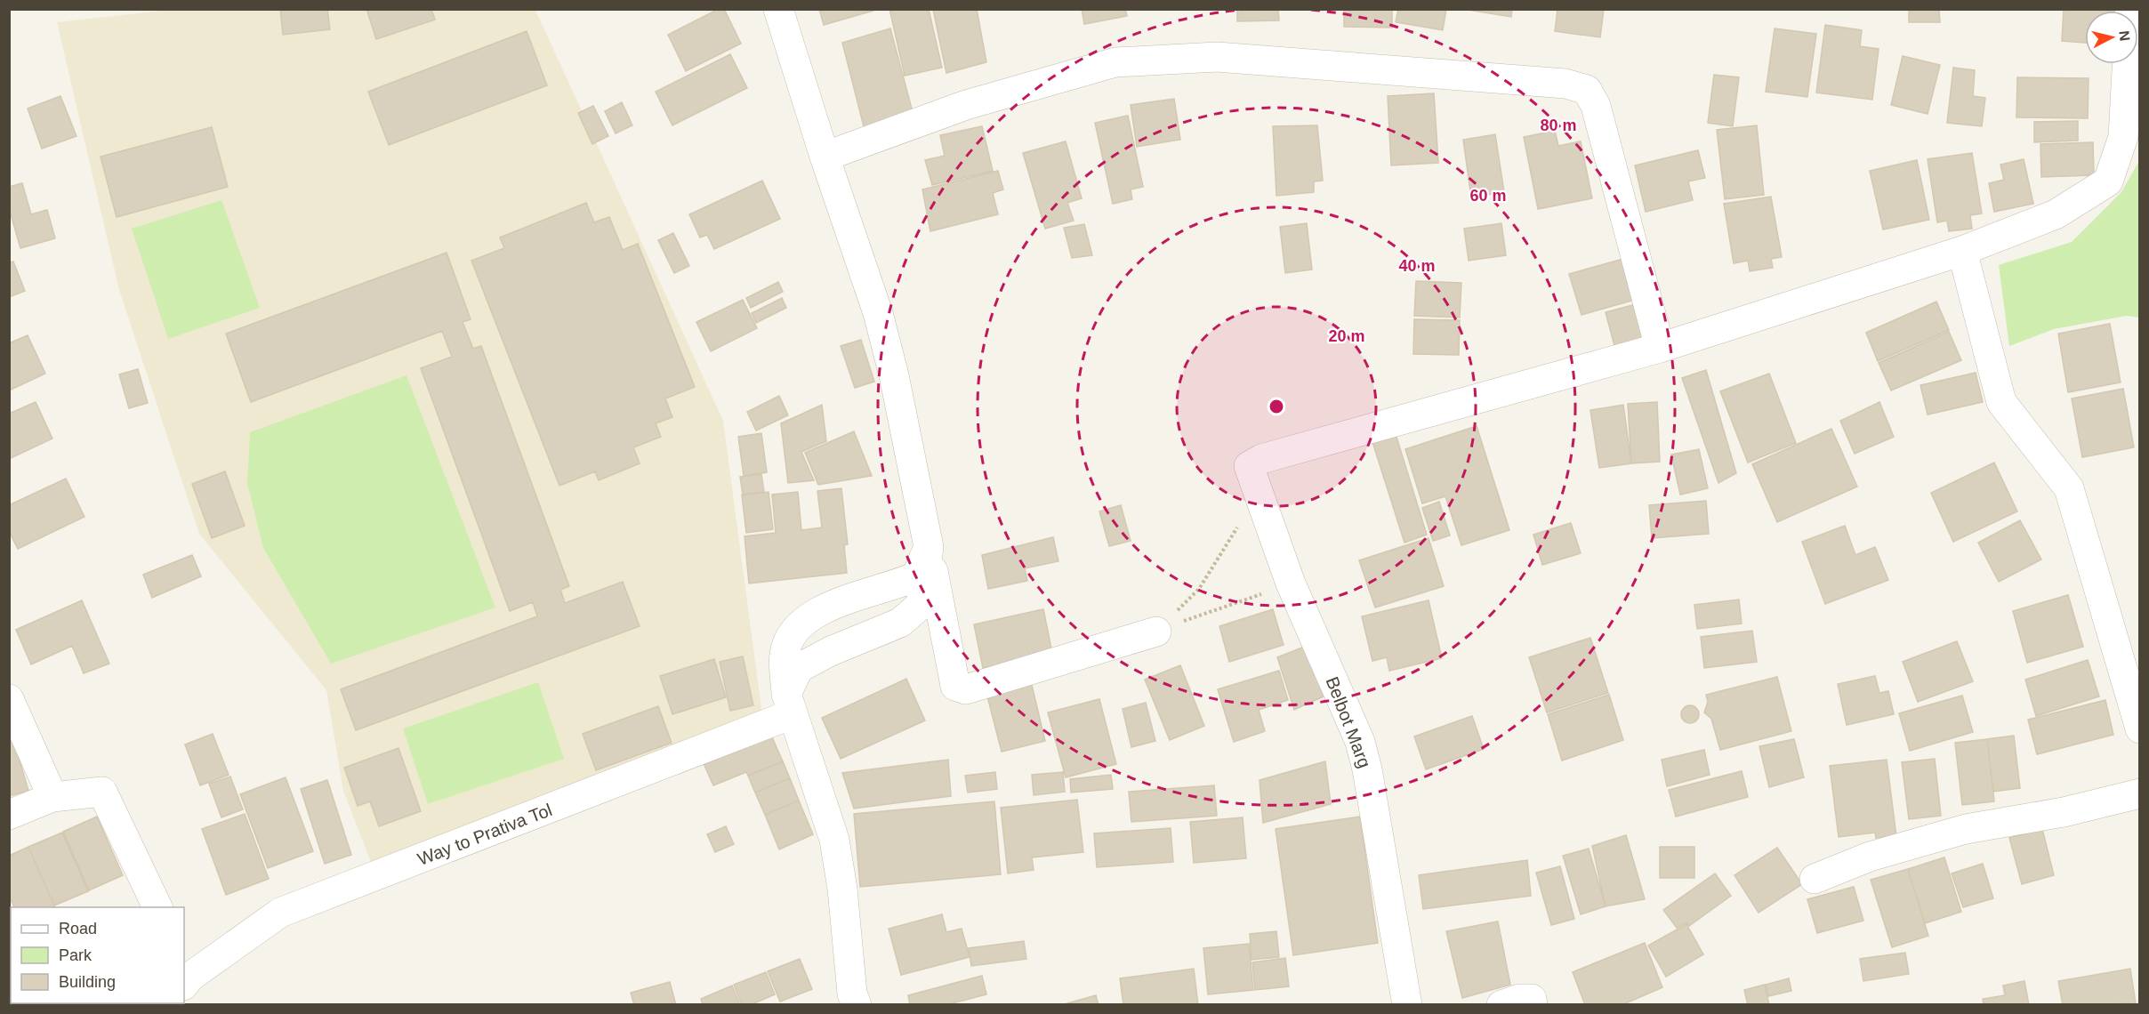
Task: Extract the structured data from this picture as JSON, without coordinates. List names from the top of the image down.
{
  "streets": {
    "street": ["Belbot Marg", "Way to Prativa Tol"]
  },
  "legend": ["Road", "Park", "Building"],
  "north": "right",
  "rings": [
    "80 m",
    "60 m",
    "40 m",
    "20 m"
  ]
}
